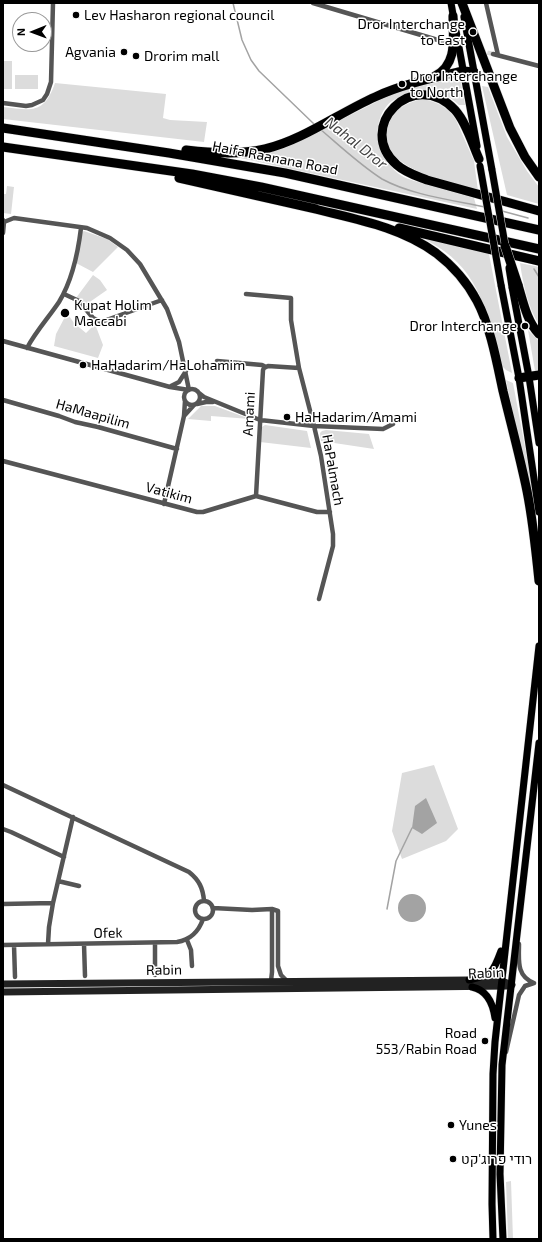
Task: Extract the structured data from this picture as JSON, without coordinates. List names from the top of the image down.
{
  "streets": {
    "highway": ["Haifa Raanana Road"],
    "street": [
      "HaMaapilim",
      "Amami",
      "HaPalmach",
      "Vatikim",
      "Ofek",
      "Rabin"
    ]
  },
  "crossings": [
    ["Amami", "Vatikim"]
  ],
  "water": ["Nahal Dror"],
  "places": [
    "Lev Hasharon regional council",
    "Dror Interchange to East",
    "Agvania",
    "Drorim mall",
    "Dror Interchange to North",
    "Kupat Holim Maccabi",
    "Dror Interchange",
    "HaHadarim/HaLohamim",
    "HaHadarim/Amami",
    "Road 553/Rabin Road",
    "Yunes",
    "רודי פרוג'קט"
  ],
  "north": "left"
}
